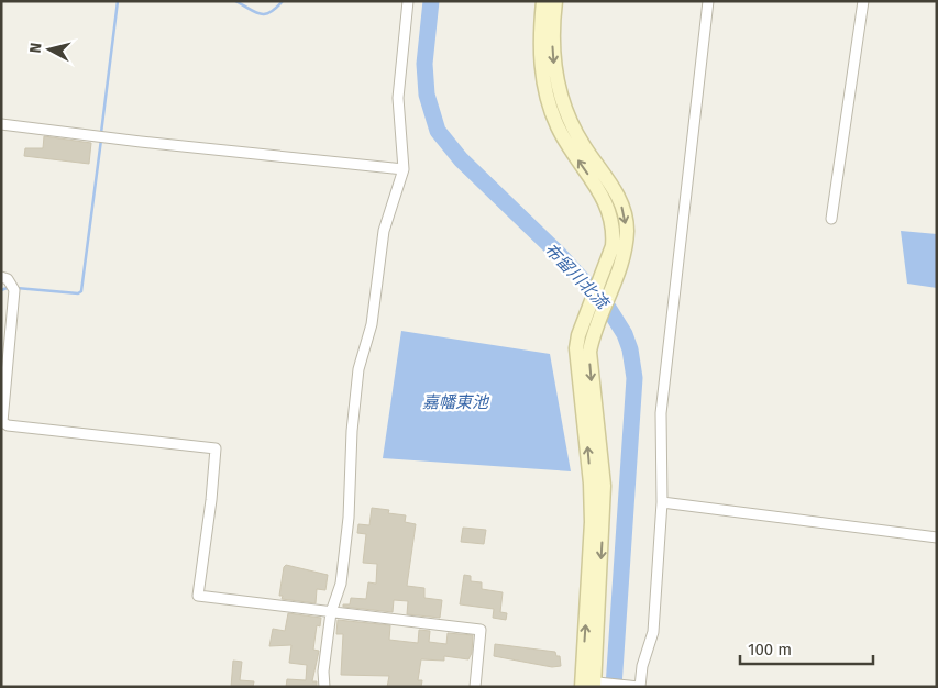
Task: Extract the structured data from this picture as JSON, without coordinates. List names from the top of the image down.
{
  "water": ["布留川北流", "嘉幡東池"],
  "scale_bar": "100 m",
  "north": "left"
}
